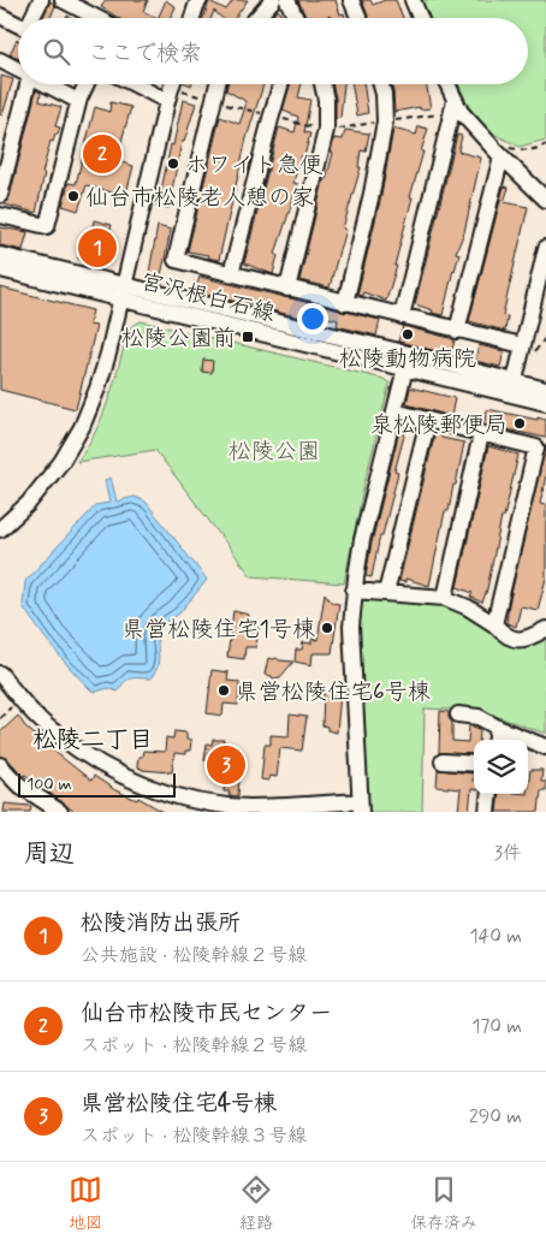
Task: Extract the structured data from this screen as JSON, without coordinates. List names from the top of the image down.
{
  "streets": {
    "street": ["宮沢根白石線"]
  },
  "districts": ["松陵二丁目"],
  "parks": ["松陵公園"],
  "places": {
    "other": [
      "ホワイト急便",
      "仙台市松陵老人憩の家",
      "松陵動物病院",
      "泉松陵郵便局",
      "県営松陵住宅1号棟",
      "県営松陵住宅6号棟"
    ],
    "transit": ["松陵公園前"]
  },
  "scale_bar": "100 m",
  "page": {
    "search": "ここで検索",
    "pins": ["2", "1", "3"],
    "scale": "100 m",
    "heading": ["周辺", "3件"],
    "list": [
      {
        "mark": "1",
        "name": "松陵消防出張所",
        "note": "公共施設 · 松陵幹線２号線",
        "value": "140 m"
      },
      {
        "mark": "2",
        "name": "仙台市松陵市民センター",
        "note": "スポット · 松陵幹線２号線",
        "value": "170 m"
      },
      {
        "mark": "3",
        "name": "県営松陵住宅4号棟",
        "note": "スポット · 松陵幹線３号線",
        "value": "290 m"
      }
    ],
    "nav": ["地図", "経路", "保存済み"]
  }
}
